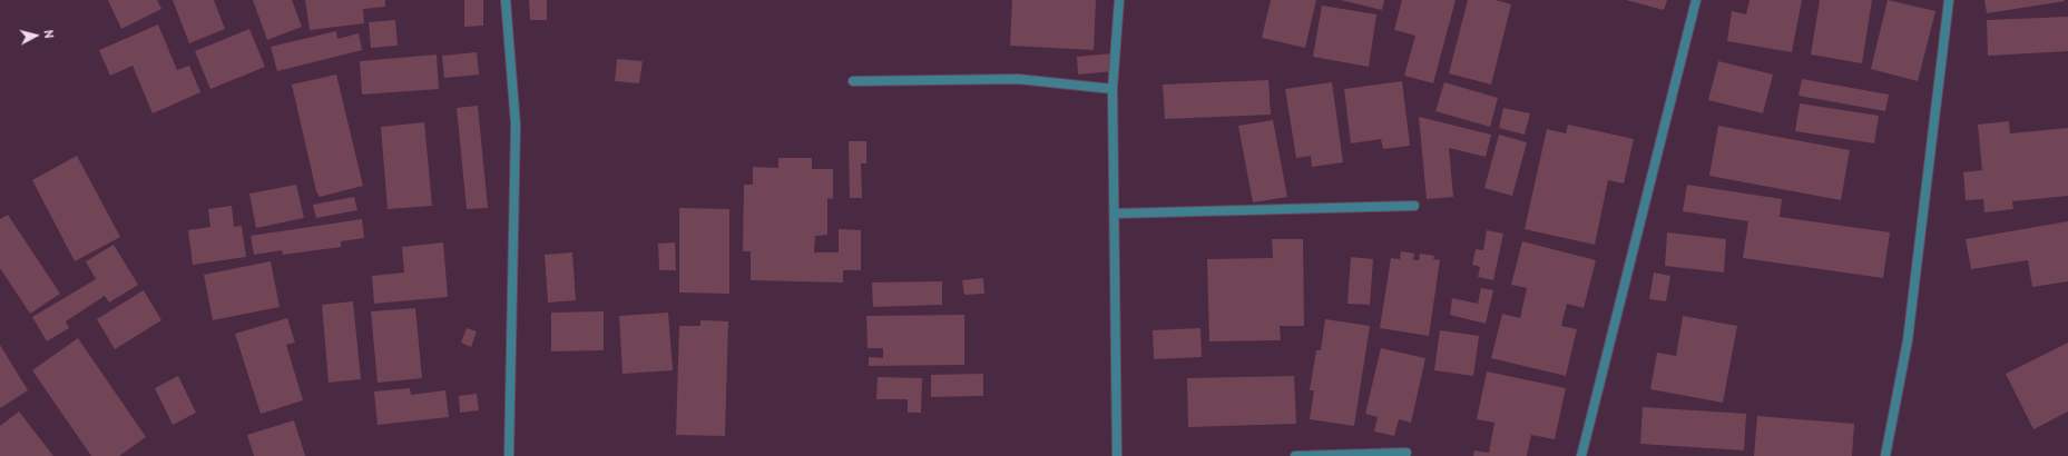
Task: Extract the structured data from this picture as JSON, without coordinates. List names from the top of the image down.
{
  "north": "right"
}
